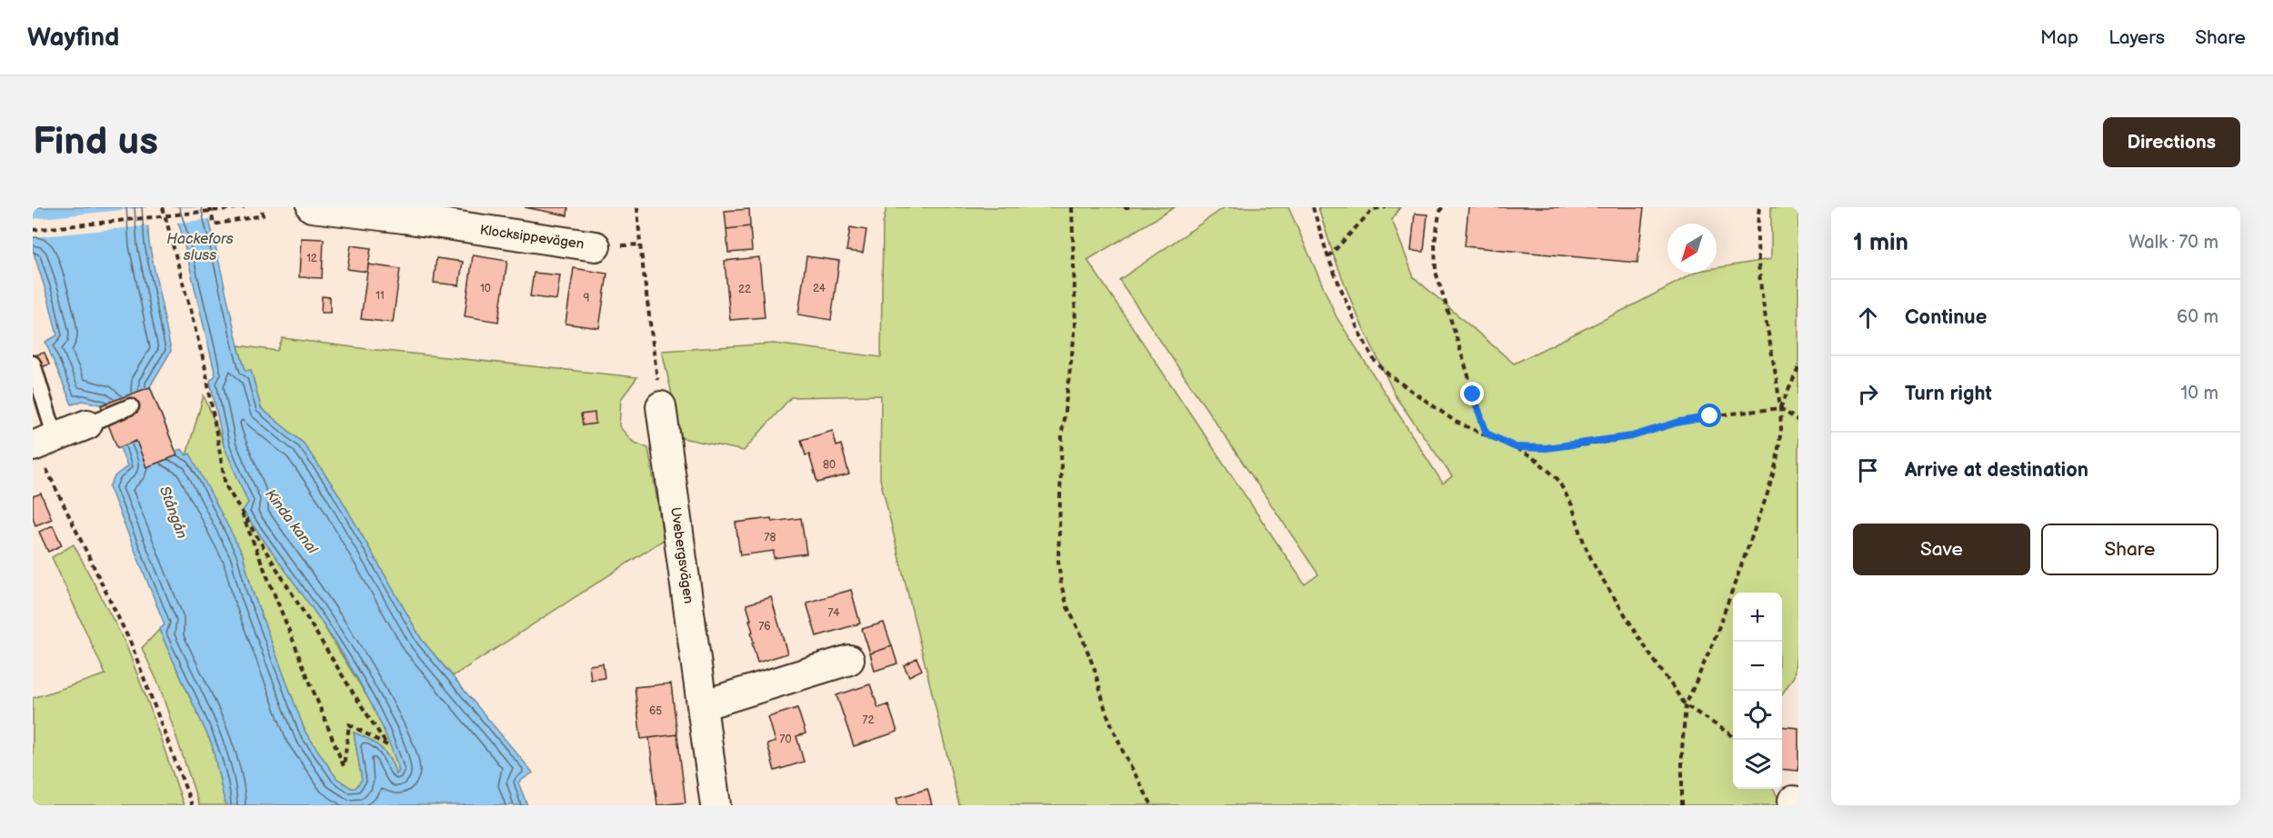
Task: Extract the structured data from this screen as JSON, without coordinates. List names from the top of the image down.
{
  "streets": {
    "street": ["Klocksippevägen", "Uvebergsvägen"]
  },
  "water": ["Hackefors sluss", "Stångån", "Kinda kanal"],
  "house_numbers": [
    "12",
    "10",
    "24",
    "22",
    "11",
    "9",
    "80",
    "78",
    "74",
    "76",
    "65",
    "72",
    "70"
  ],
  "north": "bottom left",
  "page": {
    "header": "Wayfind",
    "nav": ["Map", "Layers", "Share"],
    "buttons": [
      "Directions",
      ["Save", "Share"]
    ],
    "title": "Find us",
    "heading": ["1 min", "Walk · 70 m"],
    "list": [
      ["Continue", "60 m"],
      ["Turn right", "10 m"],
      "Arrive at destination"
    ],
    "map_buttons": ["+", "−"]
  }
}
